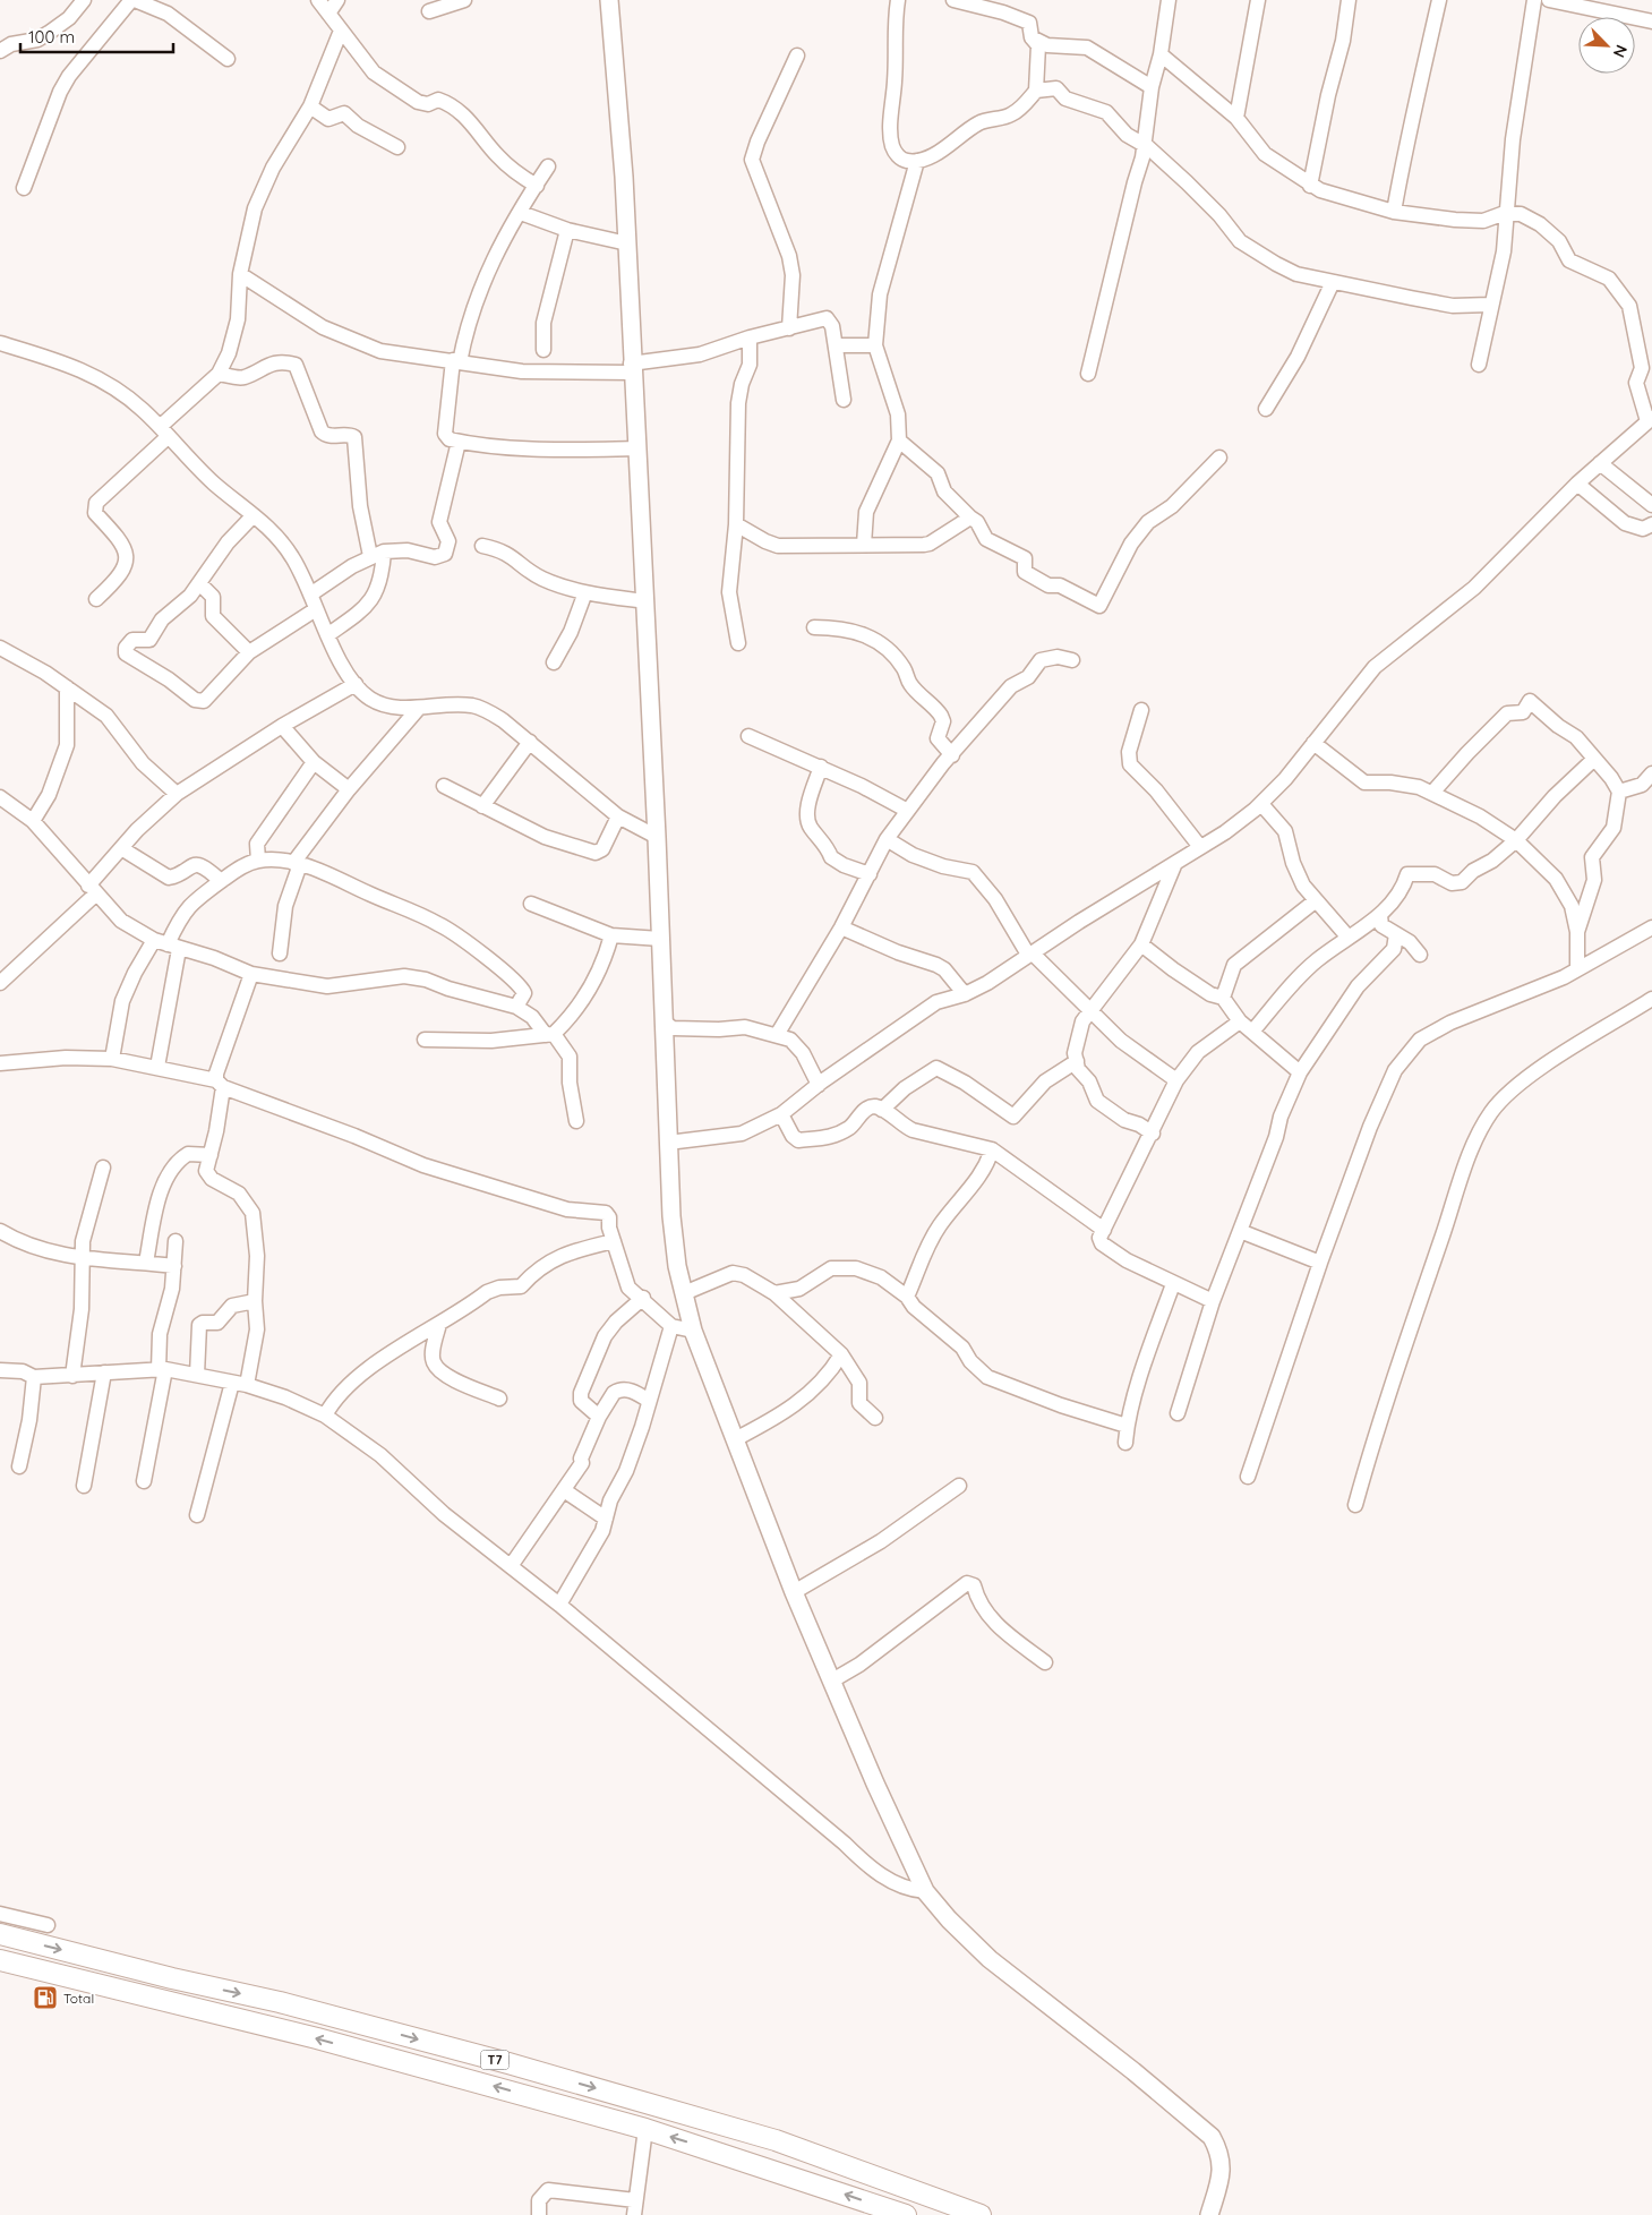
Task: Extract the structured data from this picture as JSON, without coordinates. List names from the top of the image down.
{
  "streets": {
    "highway": ["T7"]
  },
  "places": {
    "fuel station": ["Total"]
  },
  "scale_bar": "100 m",
  "north": "bottom right"
}
